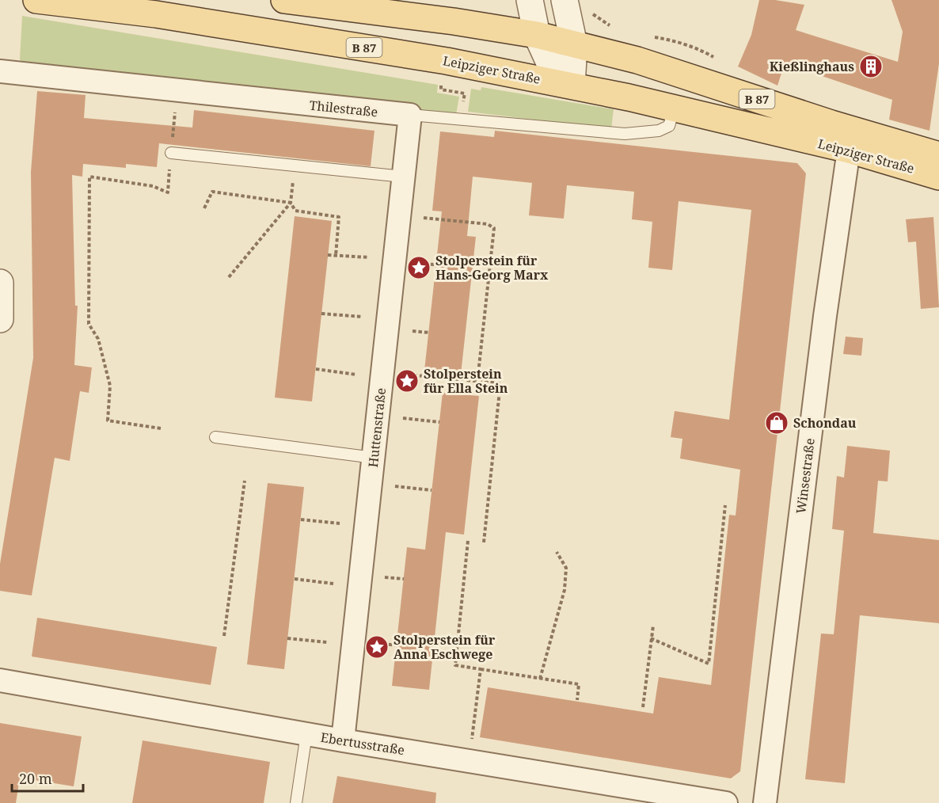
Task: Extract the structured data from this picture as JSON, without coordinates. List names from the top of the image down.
{
  "streets": {
    "main road": ["B 87", "Leipziger Straße"],
    "street": [
      "Thilestraße",
      "Huttenstraße",
      "Winsestraße",
      "Ebertusstraße"
    ]
  },
  "crossings": [
    ["Leipziger Straße", "Thilestraße"],
    ["Leipziger Straße", "Winsestraße"],
    ["Thilestraße", "Huttenstraße"],
    ["Huttenstraße", "Ebertusstraße"]
  ],
  "places": {
    "building": ["Kießlinghaus"],
    "place": ["Stolperstein für Hans-Georg Marx", "Stolperstein für Ella Stein", "Stolperstein für Anna Eschwege"],
    "shop": ["Schondau"]
  },
  "scale_bar": "20 m"
}
